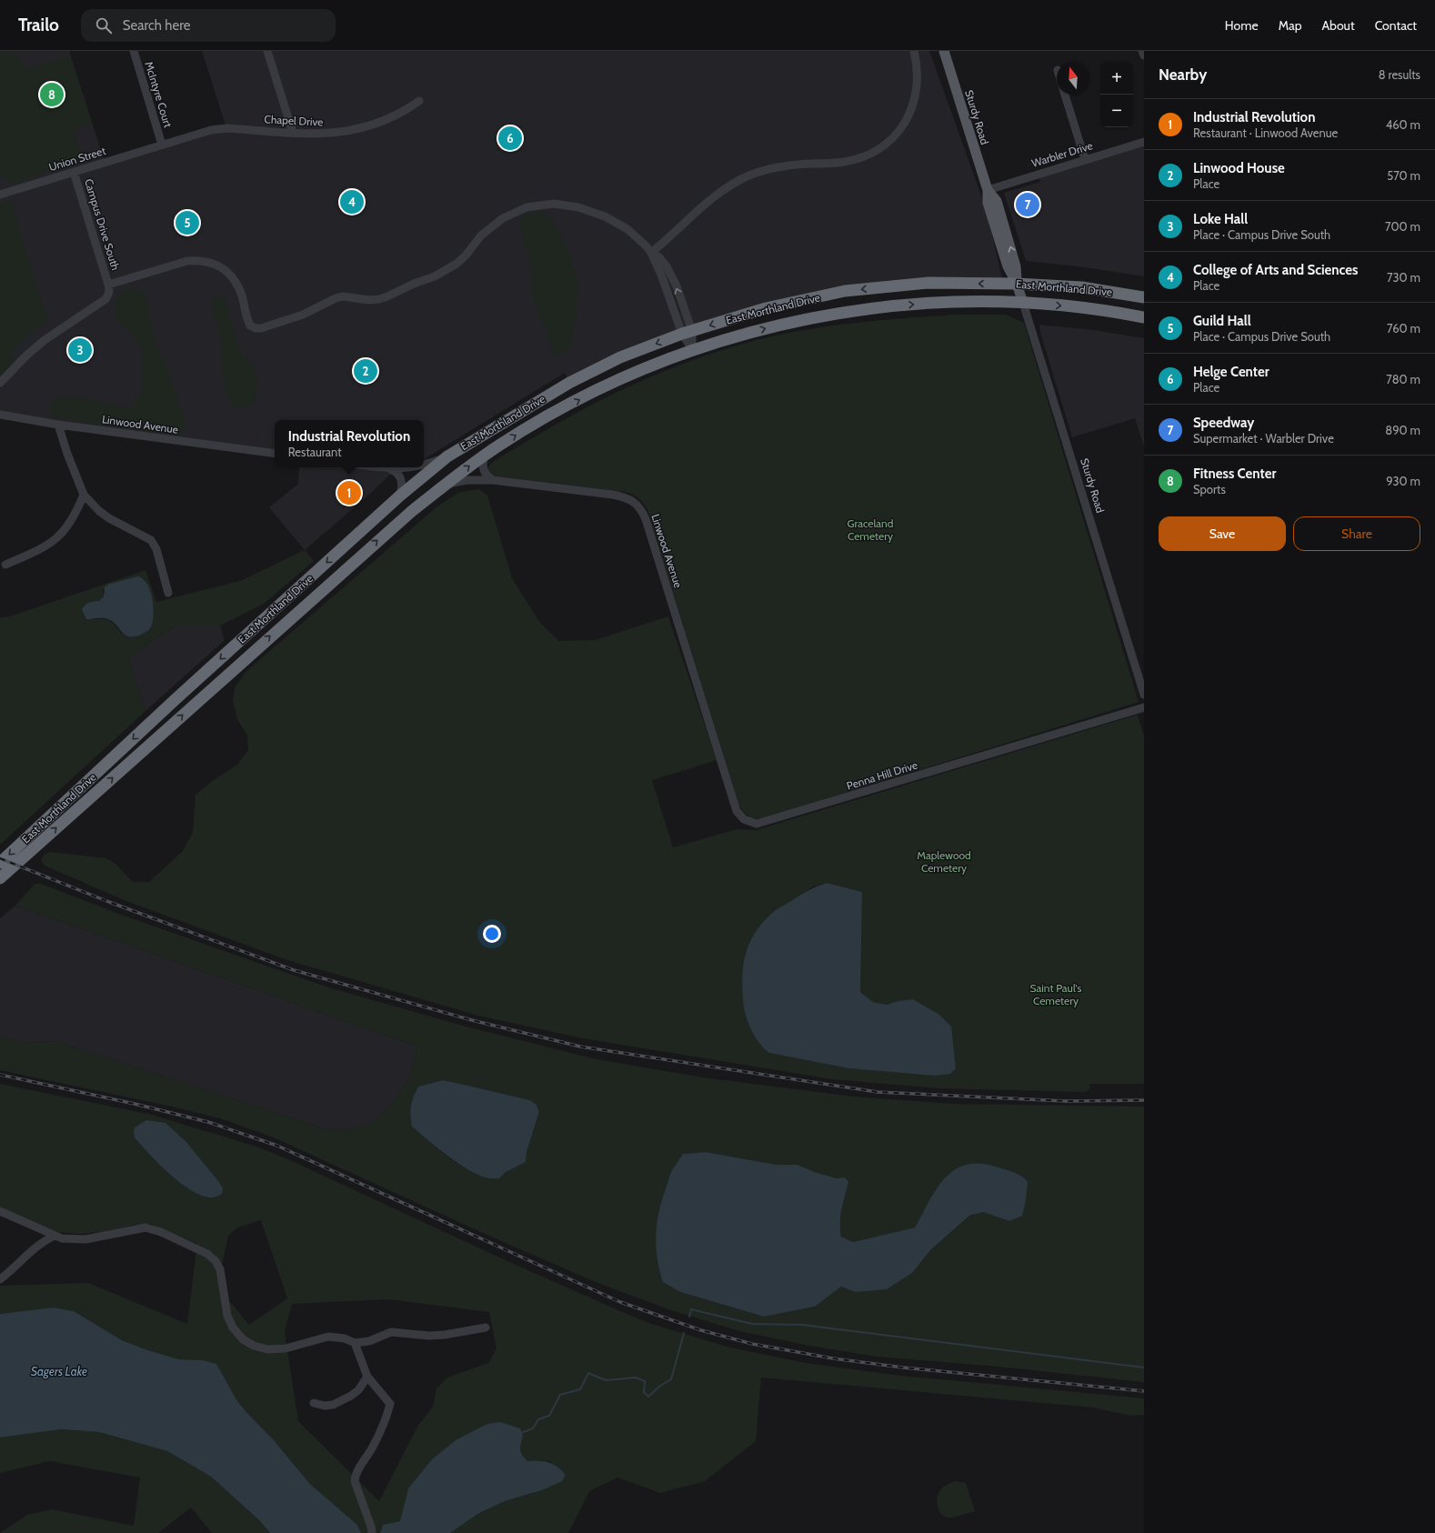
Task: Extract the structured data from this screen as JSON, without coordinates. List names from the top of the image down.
{
  "streets": {
    "highway": ["East Morthland Drive"],
    "main road": ["Sturdy Road"],
    "street": [
      "McIntyre Court",
      "Chapel Drive",
      "Warbler Drive",
      "Union Street",
      "Campus Drive South",
      "Linwood Avenue",
      "Penna Hill Drive"
    ]
  },
  "crossings": [
    ["McIntyre Court", "Chapel Drive"],
    ["McIntyre Court", "Union Street"],
    ["Sturdy Road", "Warbler Drive"],
    ["Sturdy Road", "East Morthland Drive"],
    ["Chapel Drive", "Union Street"],
    ["Union Street", "Campus Drive South"],
    ["Campus Drive South", "East Morthland Drive"],
    ["East Morthland Drive", "Linwood Avenue"],
    ["Linwood Avenue", "Penna Hill Drive"]
  ],
  "water": ["Sagers Lake"],
  "parks": ["Graceland Cemetery", "Maplewood Cemetery", "Saint Paul's Cemetery"],
  "north": "top",
  "page": {
    "header": "Trailo",
    "search": "Search here",
    "nav": [
      "Home",
      "Map",
      "About",
      "Contact"
    ],
    "heading": ["Nearby", "8 results"],
    "map_buttons": ["+", "−"],
    "pins": [
      "8",
      "6",
      "4",
      "7",
      "5",
      "3",
      "2",
      "1"
    ],
    "list": [
      {
        "mark": "1",
        "name": "Industrial Revolution",
        "note": "Restaurant · Linwood Avenue",
        "value": "460 m"
      },
      {
        "mark": "2",
        "name": "Linwood House",
        "note": "Place",
        "value": "570 m"
      },
      {
        "mark": "3",
        "name": "Loke Hall",
        "note": "Place · Campus Drive South",
        "value": "700 m"
      },
      {
        "mark": "4",
        "name": "College of Arts and Sciences",
        "note": "Place",
        "value": "730 m"
      },
      {
        "mark": "5",
        "name": "Guild Hall",
        "note": "Place · Campus Drive South",
        "value": "760 m"
      },
      {
        "mark": "6",
        "name": "Helge Center",
        "note": "Place",
        "value": "780 m"
      },
      {
        "mark": "7",
        "name": "Speedway",
        "note": "Supermarket · Warbler Drive",
        "value": "890 m"
      },
      {
        "mark": "8",
        "name": "Fitness Center",
        "note": "Sports",
        "value": "930 m"
      }
    ],
    "popup": ["Industrial Revolution", "Restaurant"],
    "buttons": ["Save", "Share"]
  }
}
